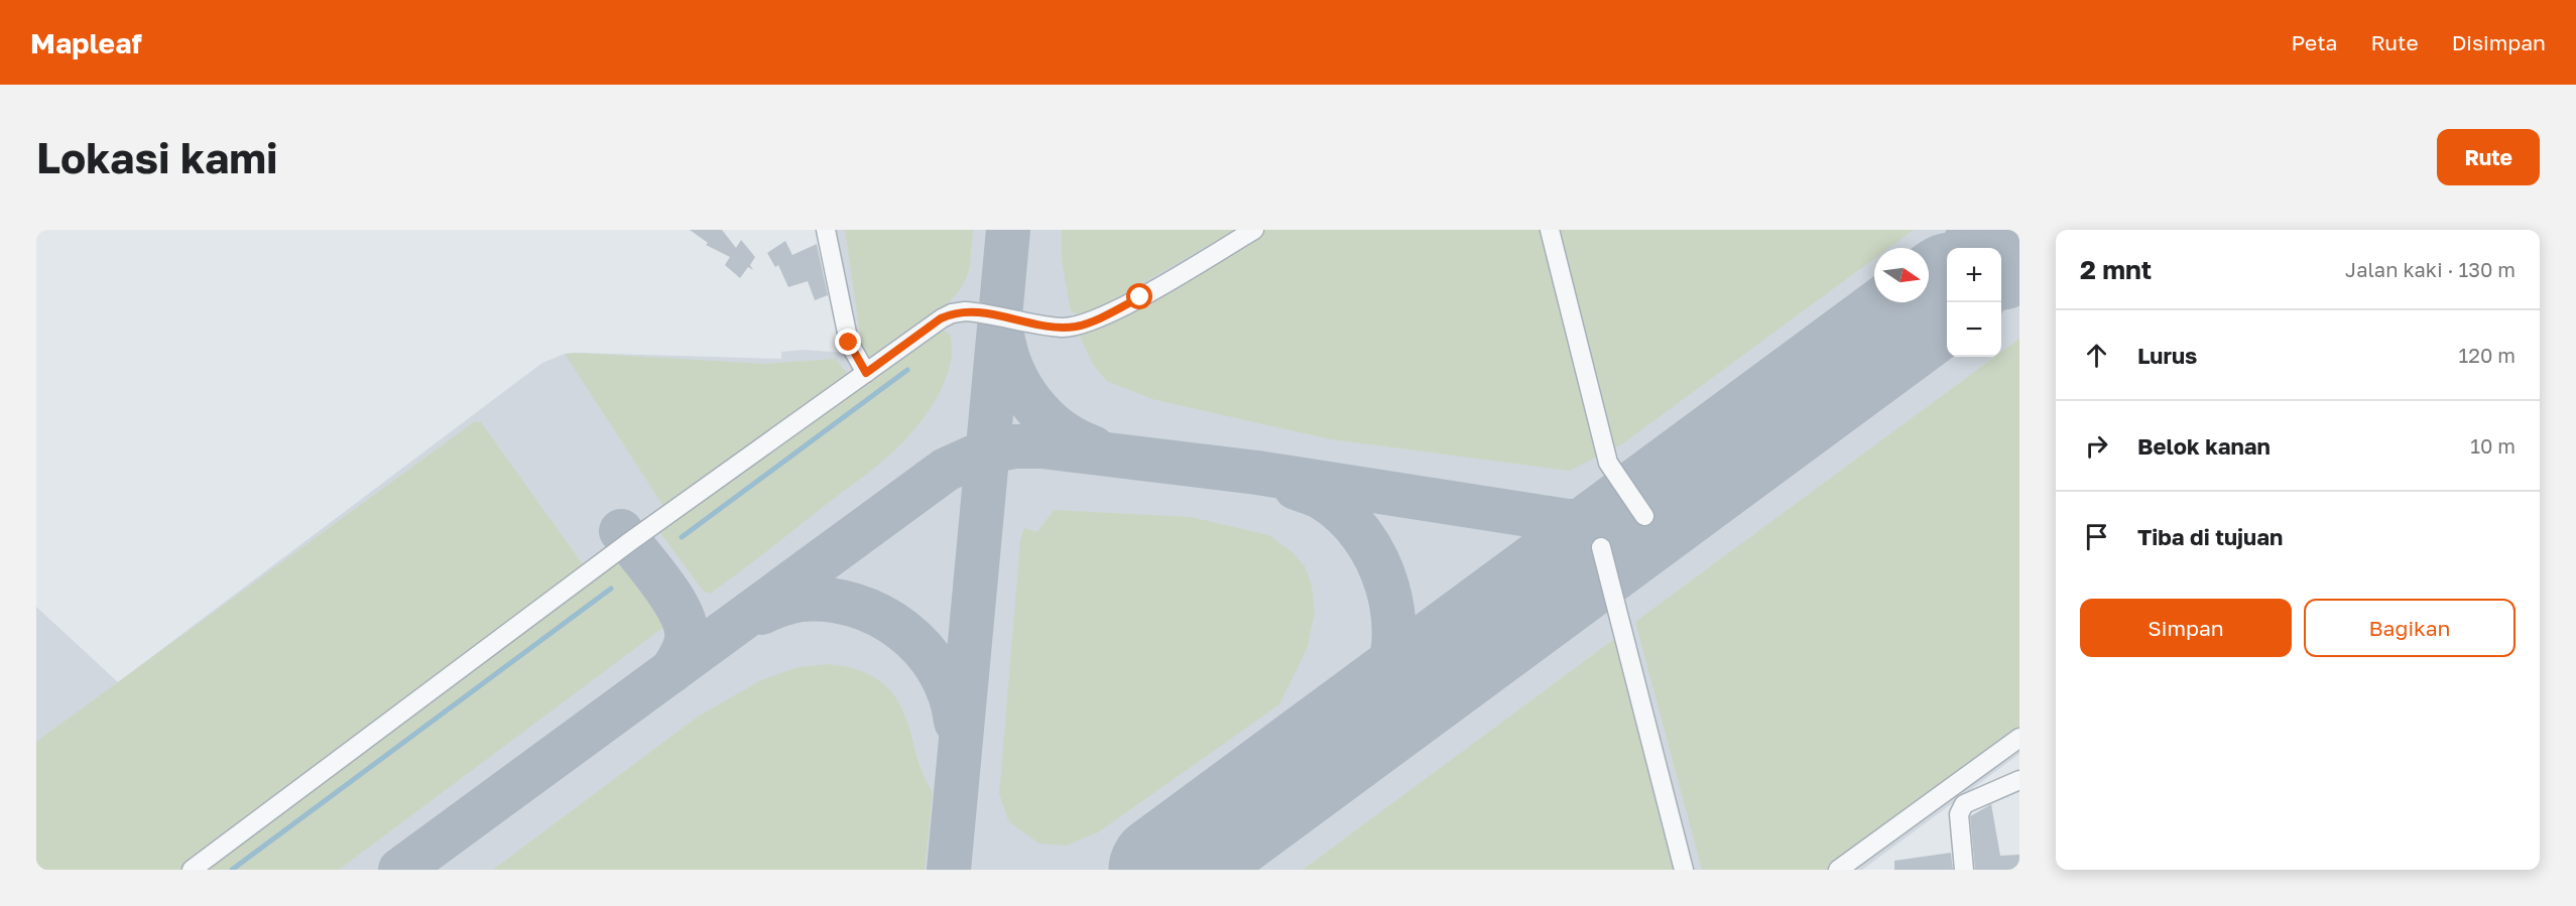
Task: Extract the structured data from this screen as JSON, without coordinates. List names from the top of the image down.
{
  "north": "right",
  "page": {
    "header": "Mapleaf",
    "nav": ["Peta", "Rute", "Disimpan"],
    "buttons": [
      "Rute",
      ["Simpan", "Bagikan"]
    ],
    "title": "Lokasi kami",
    "heading": ["2 mnt", "Jalan kaki · 130 m"],
    "map_buttons": ["+", "−"],
    "list": [
      ["Lurus", "120 m"],
      ["Belok kanan", "10 m"],
      "Tiba di tujuan"
    ]
  }
}
